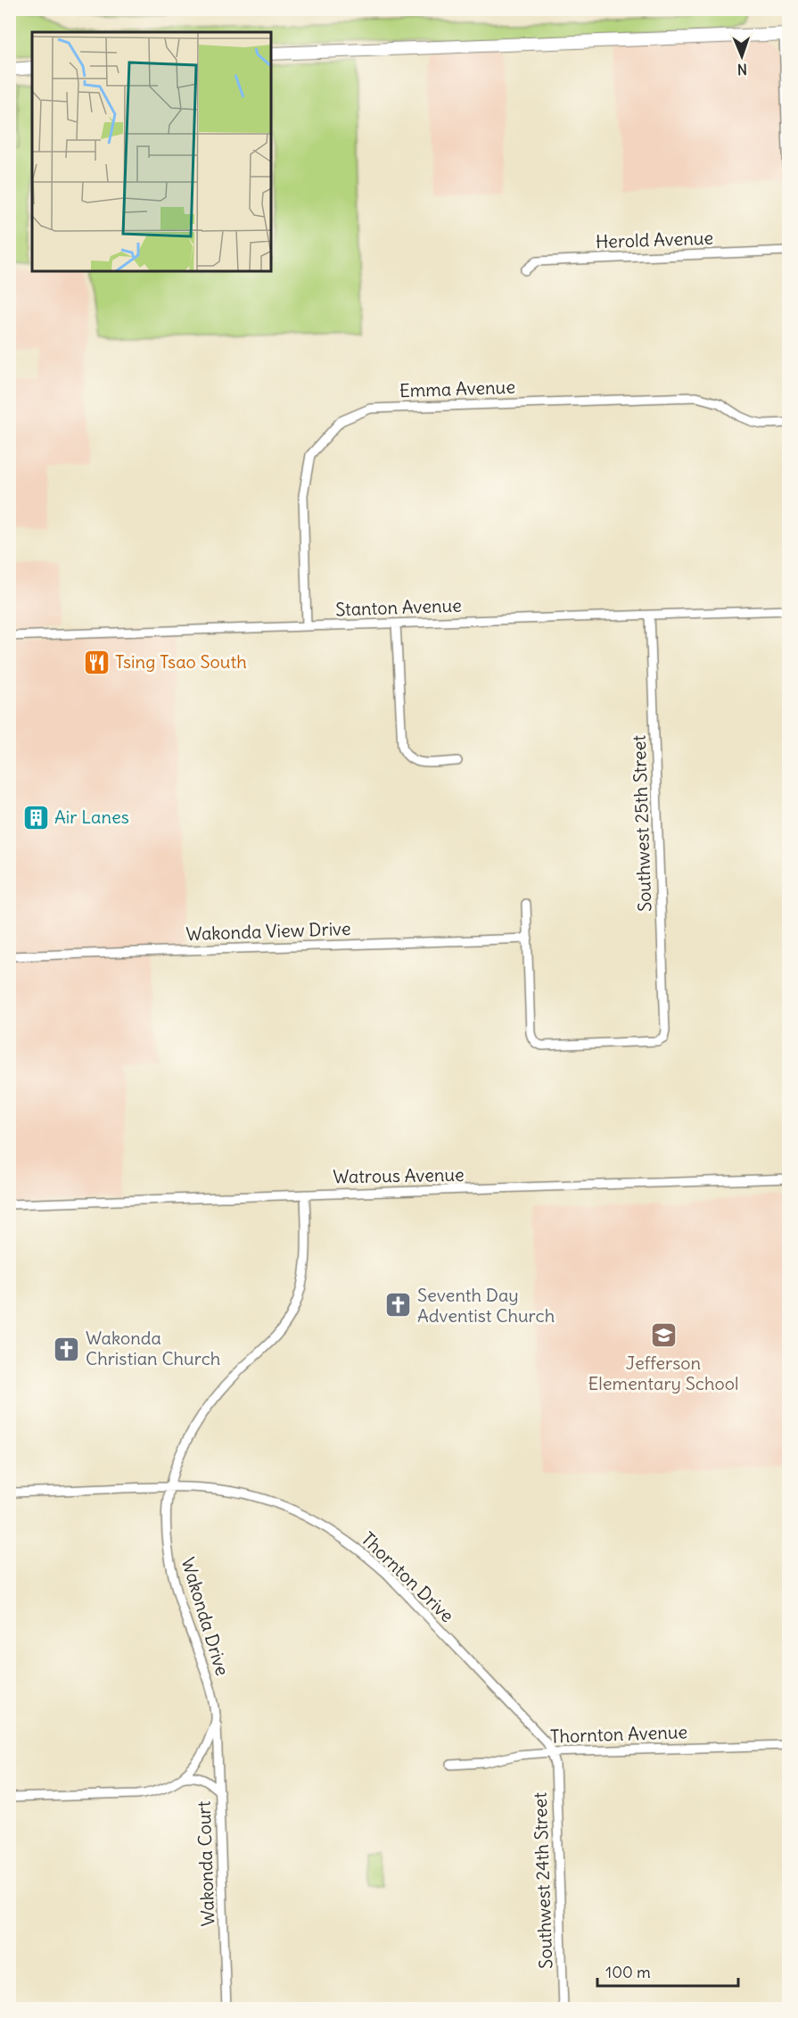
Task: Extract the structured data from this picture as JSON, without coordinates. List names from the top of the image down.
{
  "streets": {
    "street": [
      "Herold Avenue",
      "Emma Avenue",
      "Stanton Avenue",
      "Southwest 25th Street",
      "Wakonda View Drive",
      "Watrous Avenue",
      "Thornton Drive",
      "Wakonda Drive",
      "Thornton Avenue",
      "Wakonda Court",
      "Southwest 24th Street"
    ]
  },
  "crossings": [
    ["Emma Avenue", "Stanton Avenue"],
    ["Stanton Avenue", "Southwest 25th Street"],
    ["Southwest 25th Street", "Wakonda View Drive"],
    ["Watrous Avenue", "Wakonda Drive"],
    ["Thornton Drive", "Wakonda Drive"],
    ["Thornton Drive", "Thornton Avenue"],
    ["Thornton Drive", "Southwest 24th Street"],
    ["Wakonda Drive", "Wakonda Court"],
    ["Thornton Avenue", "Southwest 24th Street"]
  ],
  "places": {
    "restaurant": ["Tsing Tsao South"],
    "building": ["Air Lanes"],
    "church": ["Seventh Day Adventist Church", "Wakonda Christian Church"],
    "school or university": ["Jefferson Elementary School"]
  },
  "scale_bar": "100 m",
  "north": "bottom"
}
